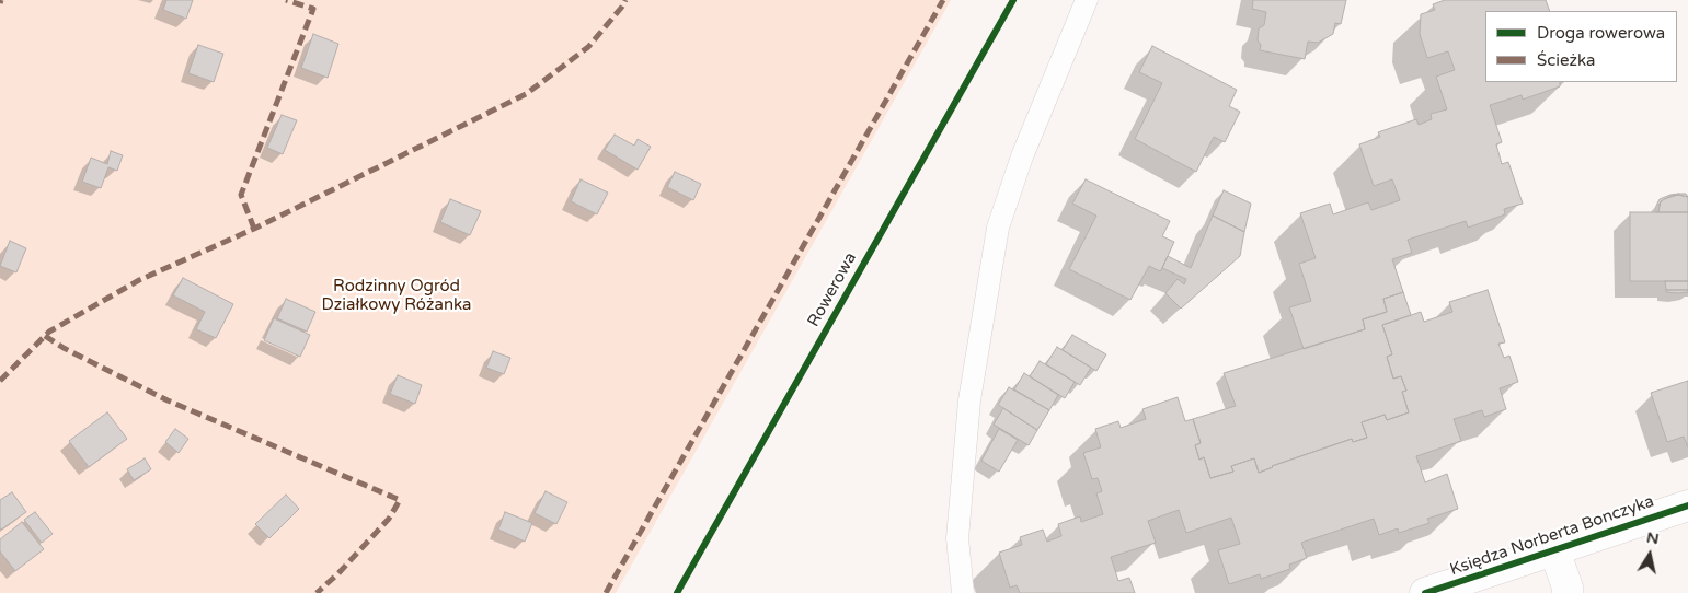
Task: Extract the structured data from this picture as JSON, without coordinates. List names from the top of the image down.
{
  "streets": {
    "street": ["Księdza Norberta Bonczyka"],
    "cycle path": ["Rowerowa"]
  },
  "parks": ["Rodzinny Ogród Działkowy Różanka"],
  "legend": ["Droga rowerowa", "Ścieżka"],
  "north": "top"
}
